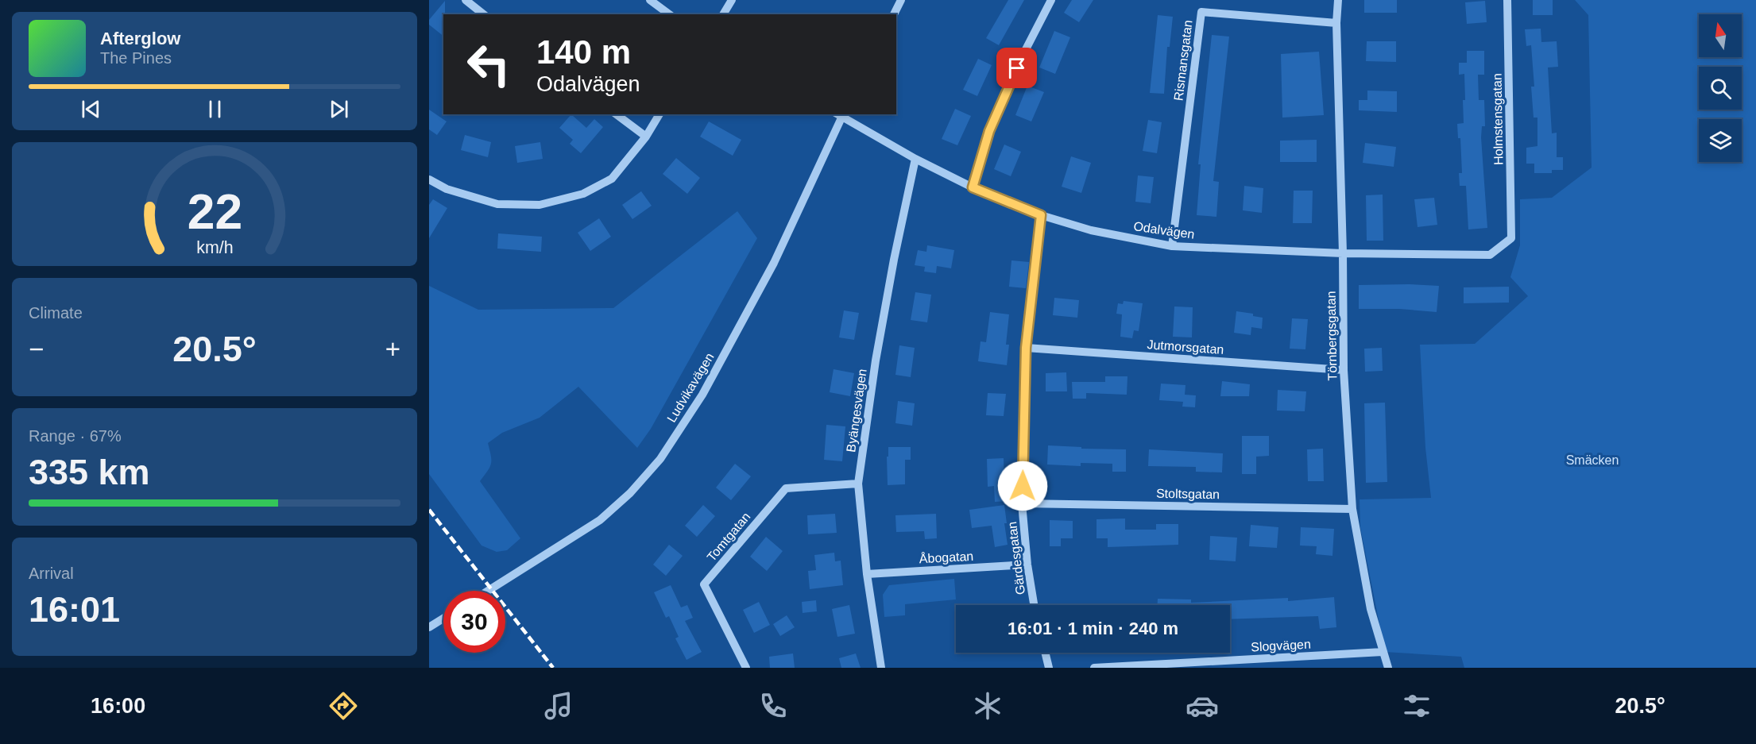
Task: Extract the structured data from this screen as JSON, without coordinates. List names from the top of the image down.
{
  "streets": {
    "street": [
      "Rismansgatan",
      "Holmstensgatan",
      "Odalvägen",
      "Törnbergsgatan",
      "Jutmorsgatan",
      "Ludvikavägen",
      "Byängesvägen",
      "Stoltsgatan",
      "Tomtgatan",
      "Åbogatan",
      "Gärdesgatan",
      "Slogvägen"
    ]
  },
  "crossings": [
    ["Rismansgatan", "Odalvägen"],
    ["Rismansgatan", "Törnbergsgatan"],
    ["Holmstensgatan", "Odalvägen"],
    ["Odalvägen", "Törnbergsgatan"],
    ["Odalvägen", "Ludvikavägen"],
    ["Odalvägen", "Byängesvägen"],
    ["Odalvägen", "Gärdesgatan"],
    ["Törnbergsgatan", "Jutmorsgatan"],
    ["Törnbergsgatan", "Stoltsgatan"],
    ["Törnbergsgatan", "Slogvägen"],
    ["Jutmorsgatan", "Gärdesgatan"],
    ["Byängesvägen", "Tomtgatan"],
    ["Byängesvägen", "Åbogatan"],
    ["Stoltsgatan", "Gärdesgatan"],
    ["Åbogatan", "Gärdesgatan"]
  ],
  "parks": ["Smäcken"],
  "north": "top",
  "page": {
    "turn": ["140 m", "Odalvägen"],
    "song": ["Afterglow", "The Pines"],
    "tile": [
      "Climate",
      ["Range · 67%", "335 km"],
      ["Arrival", "16:01"]
    ],
    "heat": ["−", "20.5°", "+"],
    "limit": "30",
    "trip": "16:01 · 1 min · 240 m",
    "tabs": ["16:00", "20.5°"],
    "gauge": ["22", "km/h"]
  }
}
